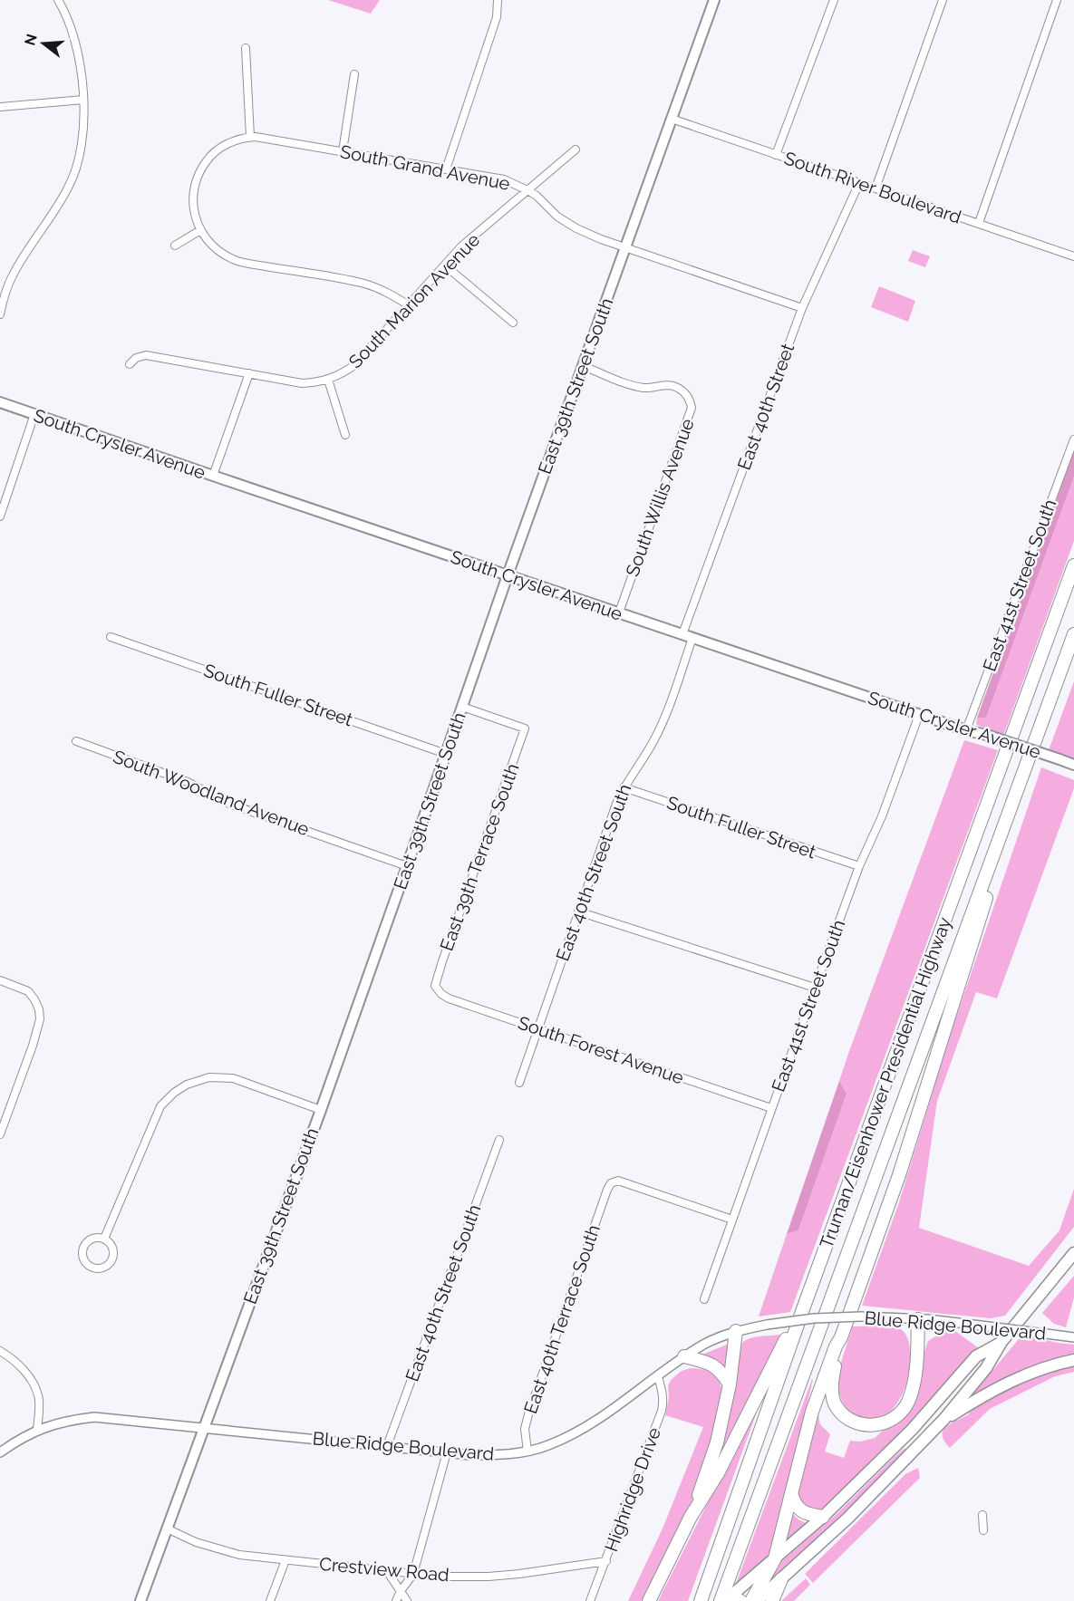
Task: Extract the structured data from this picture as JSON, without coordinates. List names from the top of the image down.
{
  "streets": {
    "highway": ["Truman/Eisenhower Presidential Highway"],
    "main road": ["East 39th Street South", "South Crysler Avenue"],
    "street": [
      "South Grand Avenue",
      "South River Boulevard",
      "South Marion Avenue",
      "East 40th Street",
      "South Willis Avenue",
      "East 41st Street South",
      "South Fuller Street",
      "South Woodland Avenue",
      "East 39th Terrace South",
      "East 40th Street South",
      "South Forest Avenue",
      "East 40th Terrace South",
      "Blue Ridge Boulevard",
      "Highridge Drive",
      "Crestview Road"
    ]
  },
  "crossings": [
    ["South Grand Avenue", "South Marion Avenue"],
    ["South Grand Avenue", "East 39th Street South"],
    ["South Grand Avenue", "East 40th Street"],
    ["South River Boulevard", "East 39th Street South"],
    ["South River Boulevard", "East 40th Street"],
    ["East 39th Street South", "South Crysler Avenue"],
    ["East 39th Street South", "South Willis Avenue"],
    ["East 39th Street South", "South Fuller Street"],
    ["East 39th Street South", "South Woodland Avenue"],
    ["East 39th Street South", "East 39th Terrace South"],
    ["East 39th Street South", "Blue Ridge Boulevard"],
    ["East 39th Street South", "Crestview Road"],
    ["East 40th Street", "South Crysler Avenue"],
    ["South Crysler Avenue", "South Willis Avenue"],
    ["South Crysler Avenue", "East 41st Street South"],
    ["South Crysler Avenue", "East 40th Street South"],
    ["East 41st Street South", "South Fuller Street"],
    ["East 41st Street South", "South Forest Avenue"],
    ["East 41st Street South", "East 40th Terrace South"],
    ["South Fuller Street", "East 40th Street South"],
    ["East 39th Terrace South", "South Forest Avenue"],
    ["East 40th Street South", "South Forest Avenue"],
    ["East 40th Street South", "Blue Ridge Boulevard"],
    ["East 40th Terrace South", "Blue Ridge Boulevard"],
    ["Blue Ridge Boulevard", "Highridge Drive"],
    ["Highridge Drive", "Crestview Road"]
  ],
  "north": "left"
}
